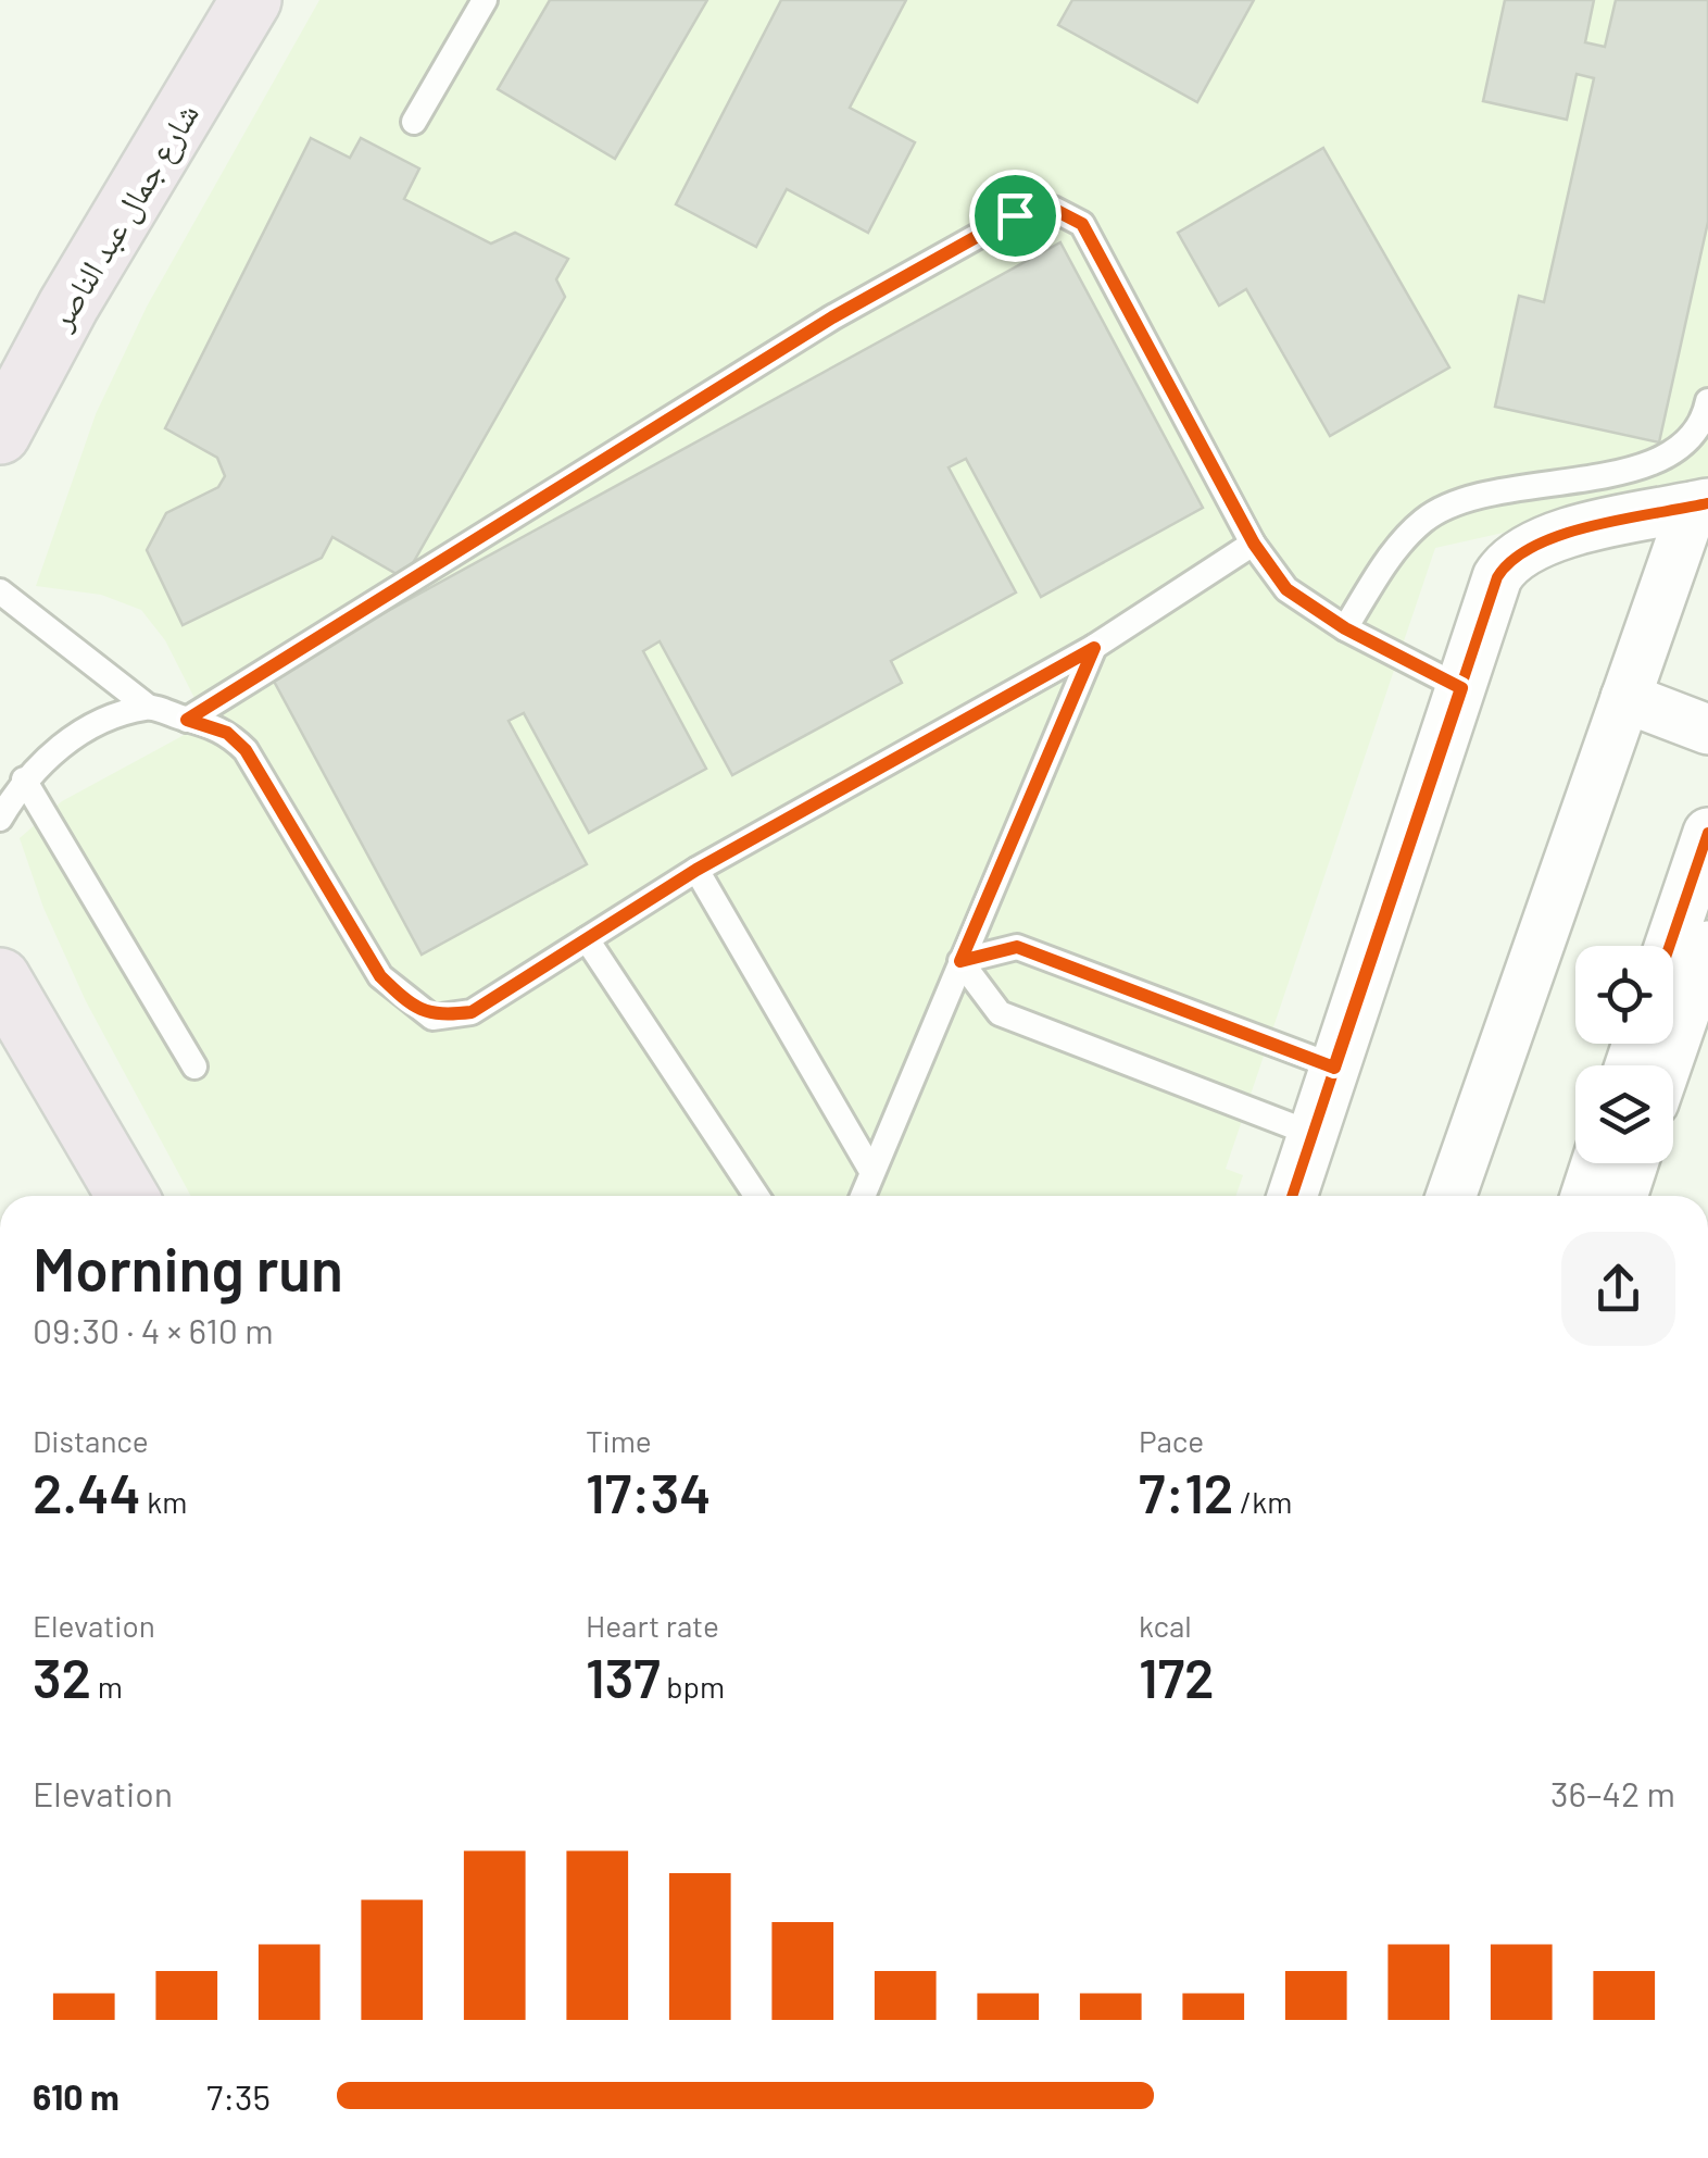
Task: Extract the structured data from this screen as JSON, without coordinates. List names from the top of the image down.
{
  "streets": {
    "highway": ["شارع جمال عبد الناصر"]
  },
  "page": {
    "heading": ["Morning run", "09:30 · 4 × 610 m"],
    "stats": [
      ["Distance", "2.44 km"],
      ["Time", "17:34"],
      ["Pace", "7:12 /km"],
      ["Elevation", "32 m"],
      ["Heart rate", "137 bpm"],
      ["kcal", "172"]
    ],
    "chart": ["Elevation", "36–42 m"],
    "list": [
      {
        "name": "610 m",
        "note": "7:35"
      }
    ]
  }
}
